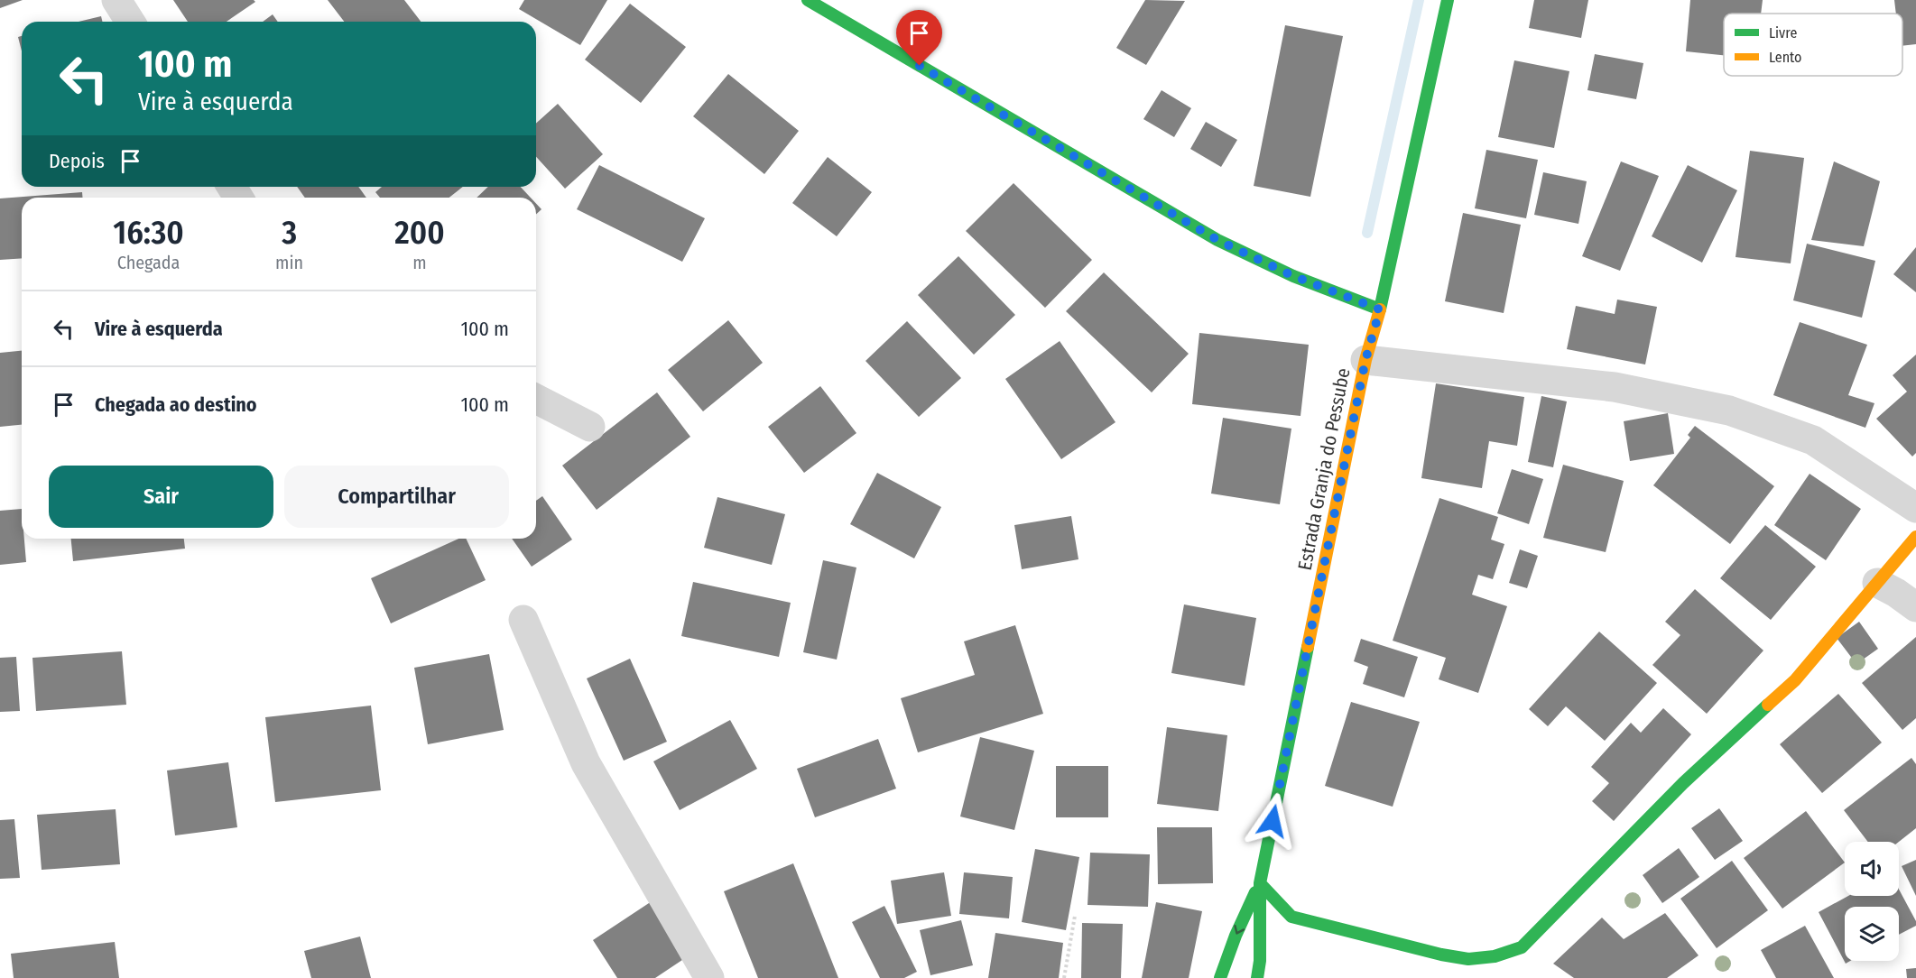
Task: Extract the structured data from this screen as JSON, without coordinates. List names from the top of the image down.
{
  "streets": {
    "street": ["Estrada Granja do Pessube"]
  },
  "legend": ["Livre", "Lento"],
  "page": {
    "turn": ["100 m", "Vire à esquerda"],
    "then": "Depois",
    "eta": [
      "16:30",
      "Chegada",
      "3",
      "min",
      "200",
      "m"
    ],
    "list": [
      {
        "name": "Vire à esquerda",
        "value": "100 m"
      },
      {
        "name": "Chegada ao destino",
        "value": "100 m"
      }
    ],
    "buttons": ["Sair", "Compartilhar"]
  }
}
